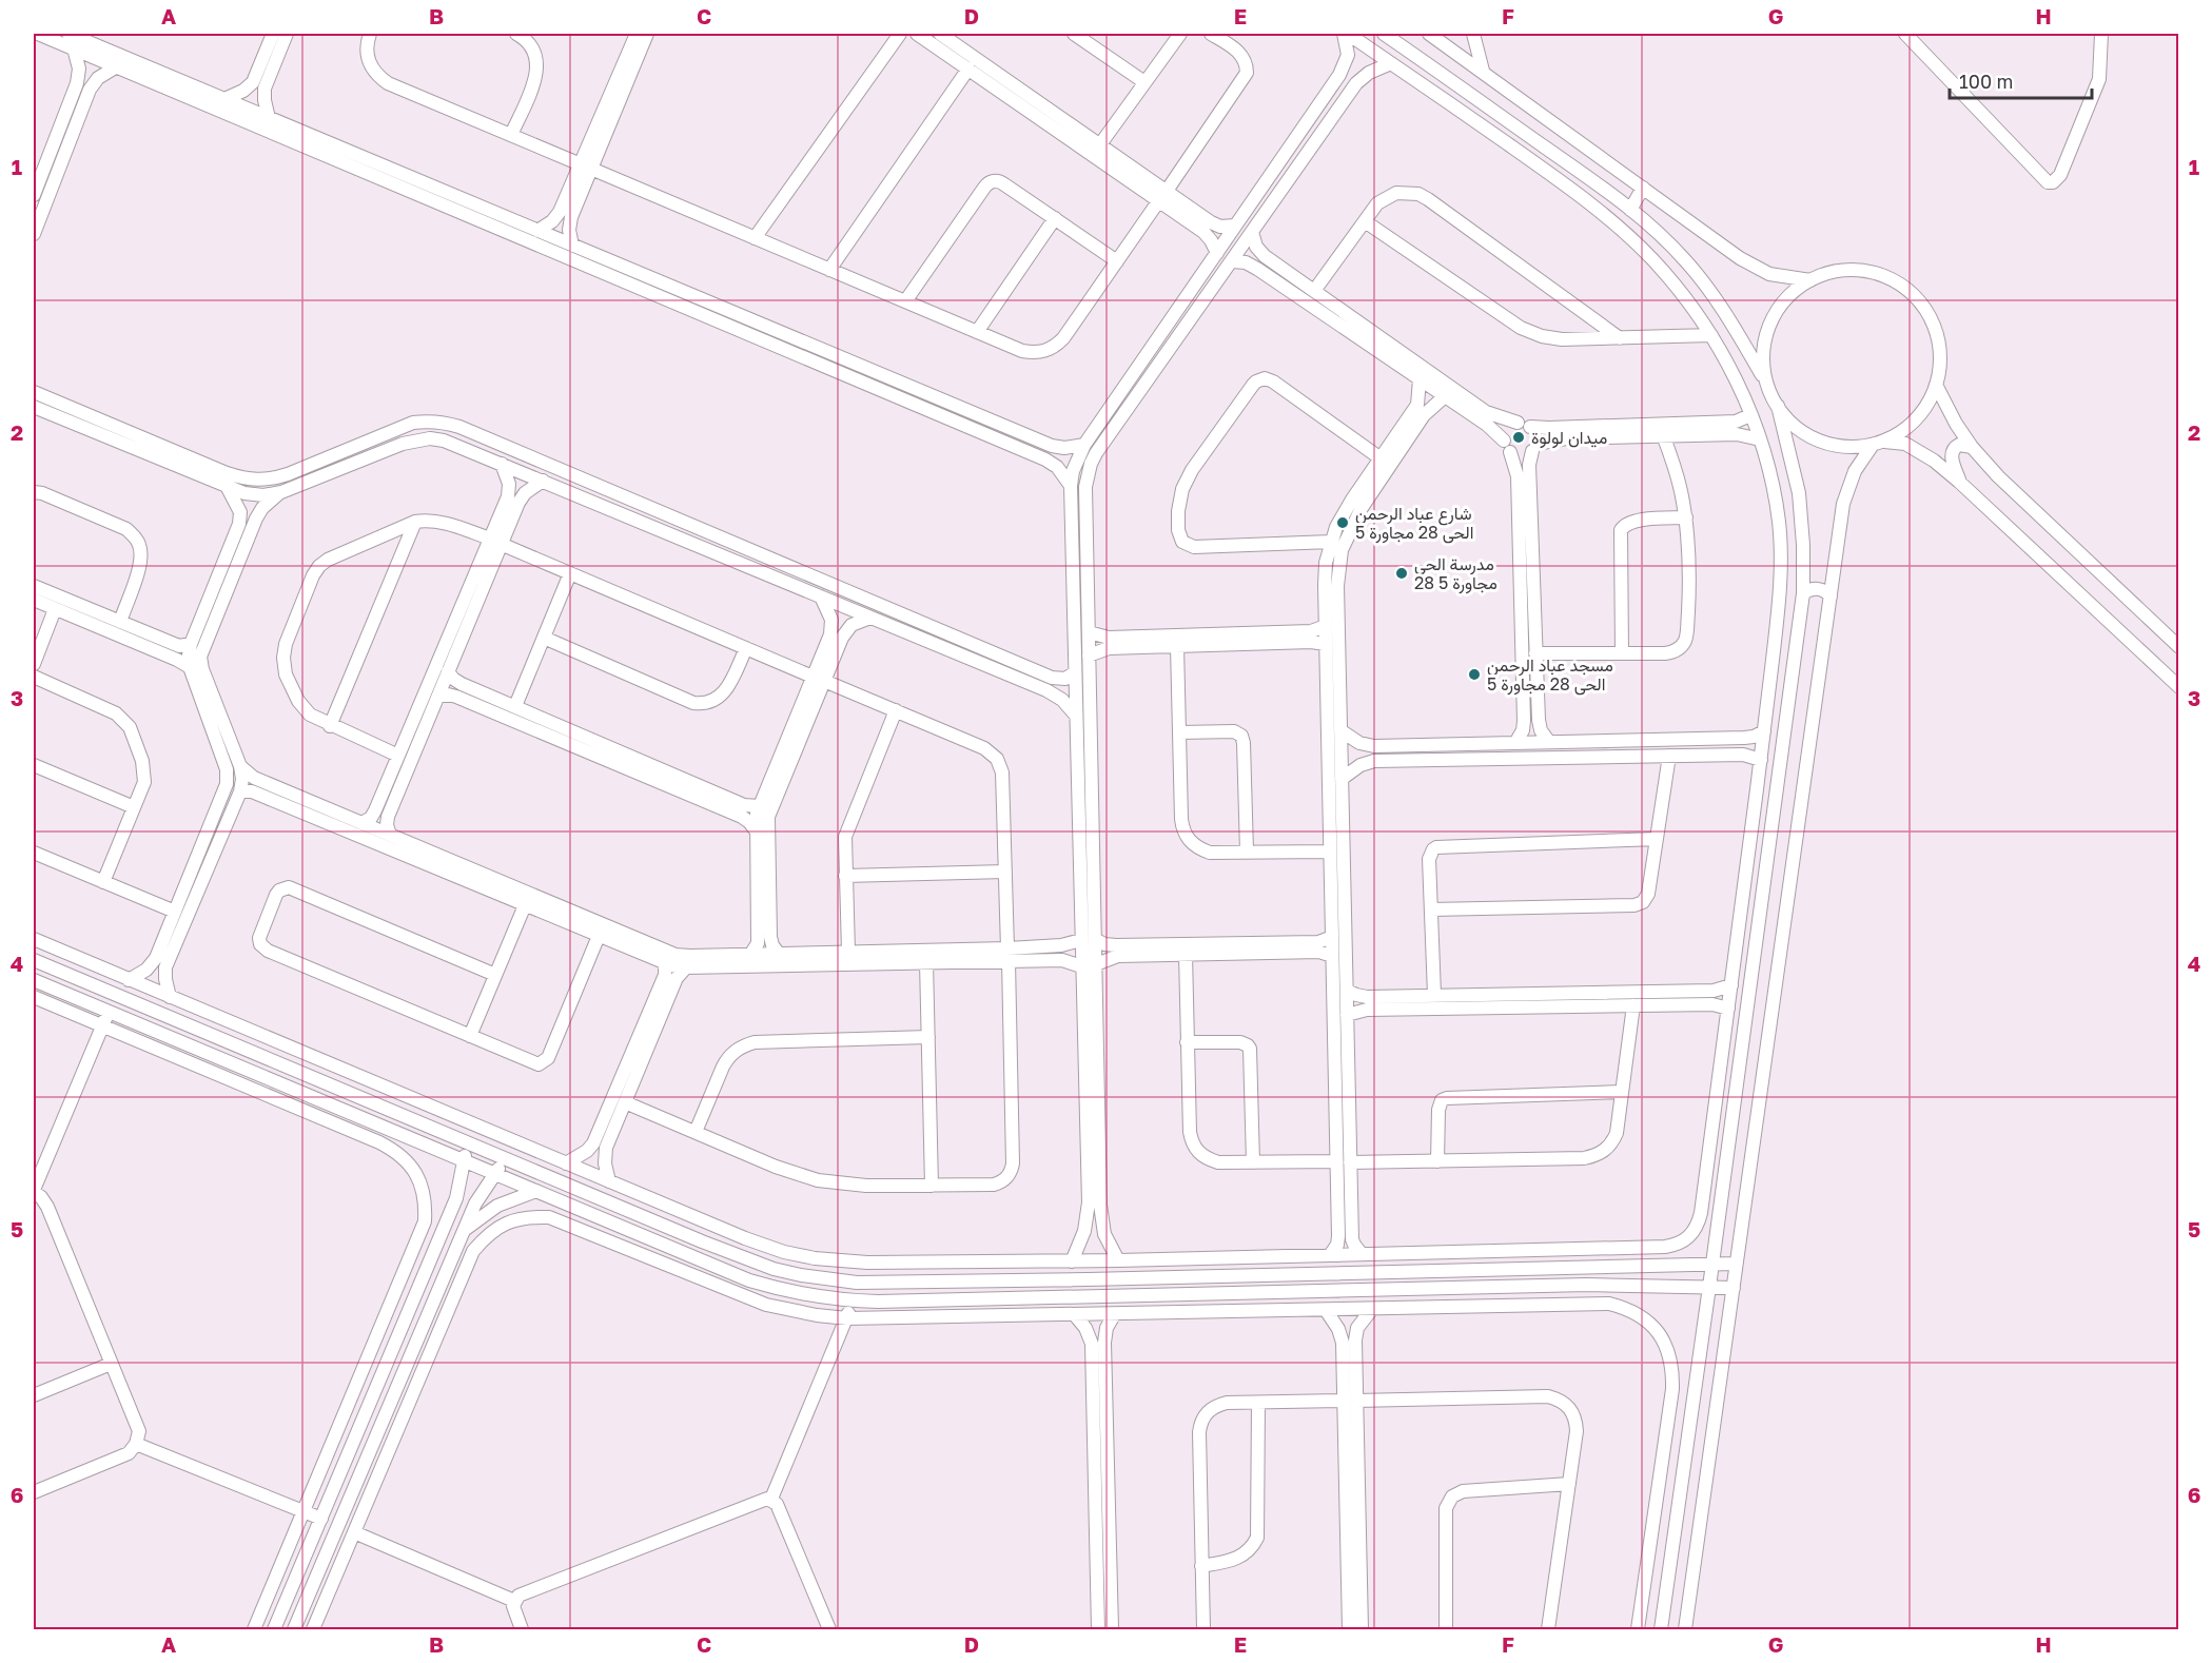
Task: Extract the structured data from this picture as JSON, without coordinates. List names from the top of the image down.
{
  "places": [
    "ميدان لولوة",
    "شارع عباد الرحمن الحى 28 مجاورة 5",
    "مدرسة الحى 28 مجاورة 5",
    "مسجد عباد الرحمن الحى 28 مجاورة 5"
  ],
  "scale_bar": "100 m",
  "grid": {
    "columns": [
      "A",
      "B",
      "C",
      "D",
      "E",
      "F",
      "G",
      "H"
    ],
    "rows": [
      "1",
      "2",
      "3",
      "4",
      "5",
      "6"
    ]
  }
}
